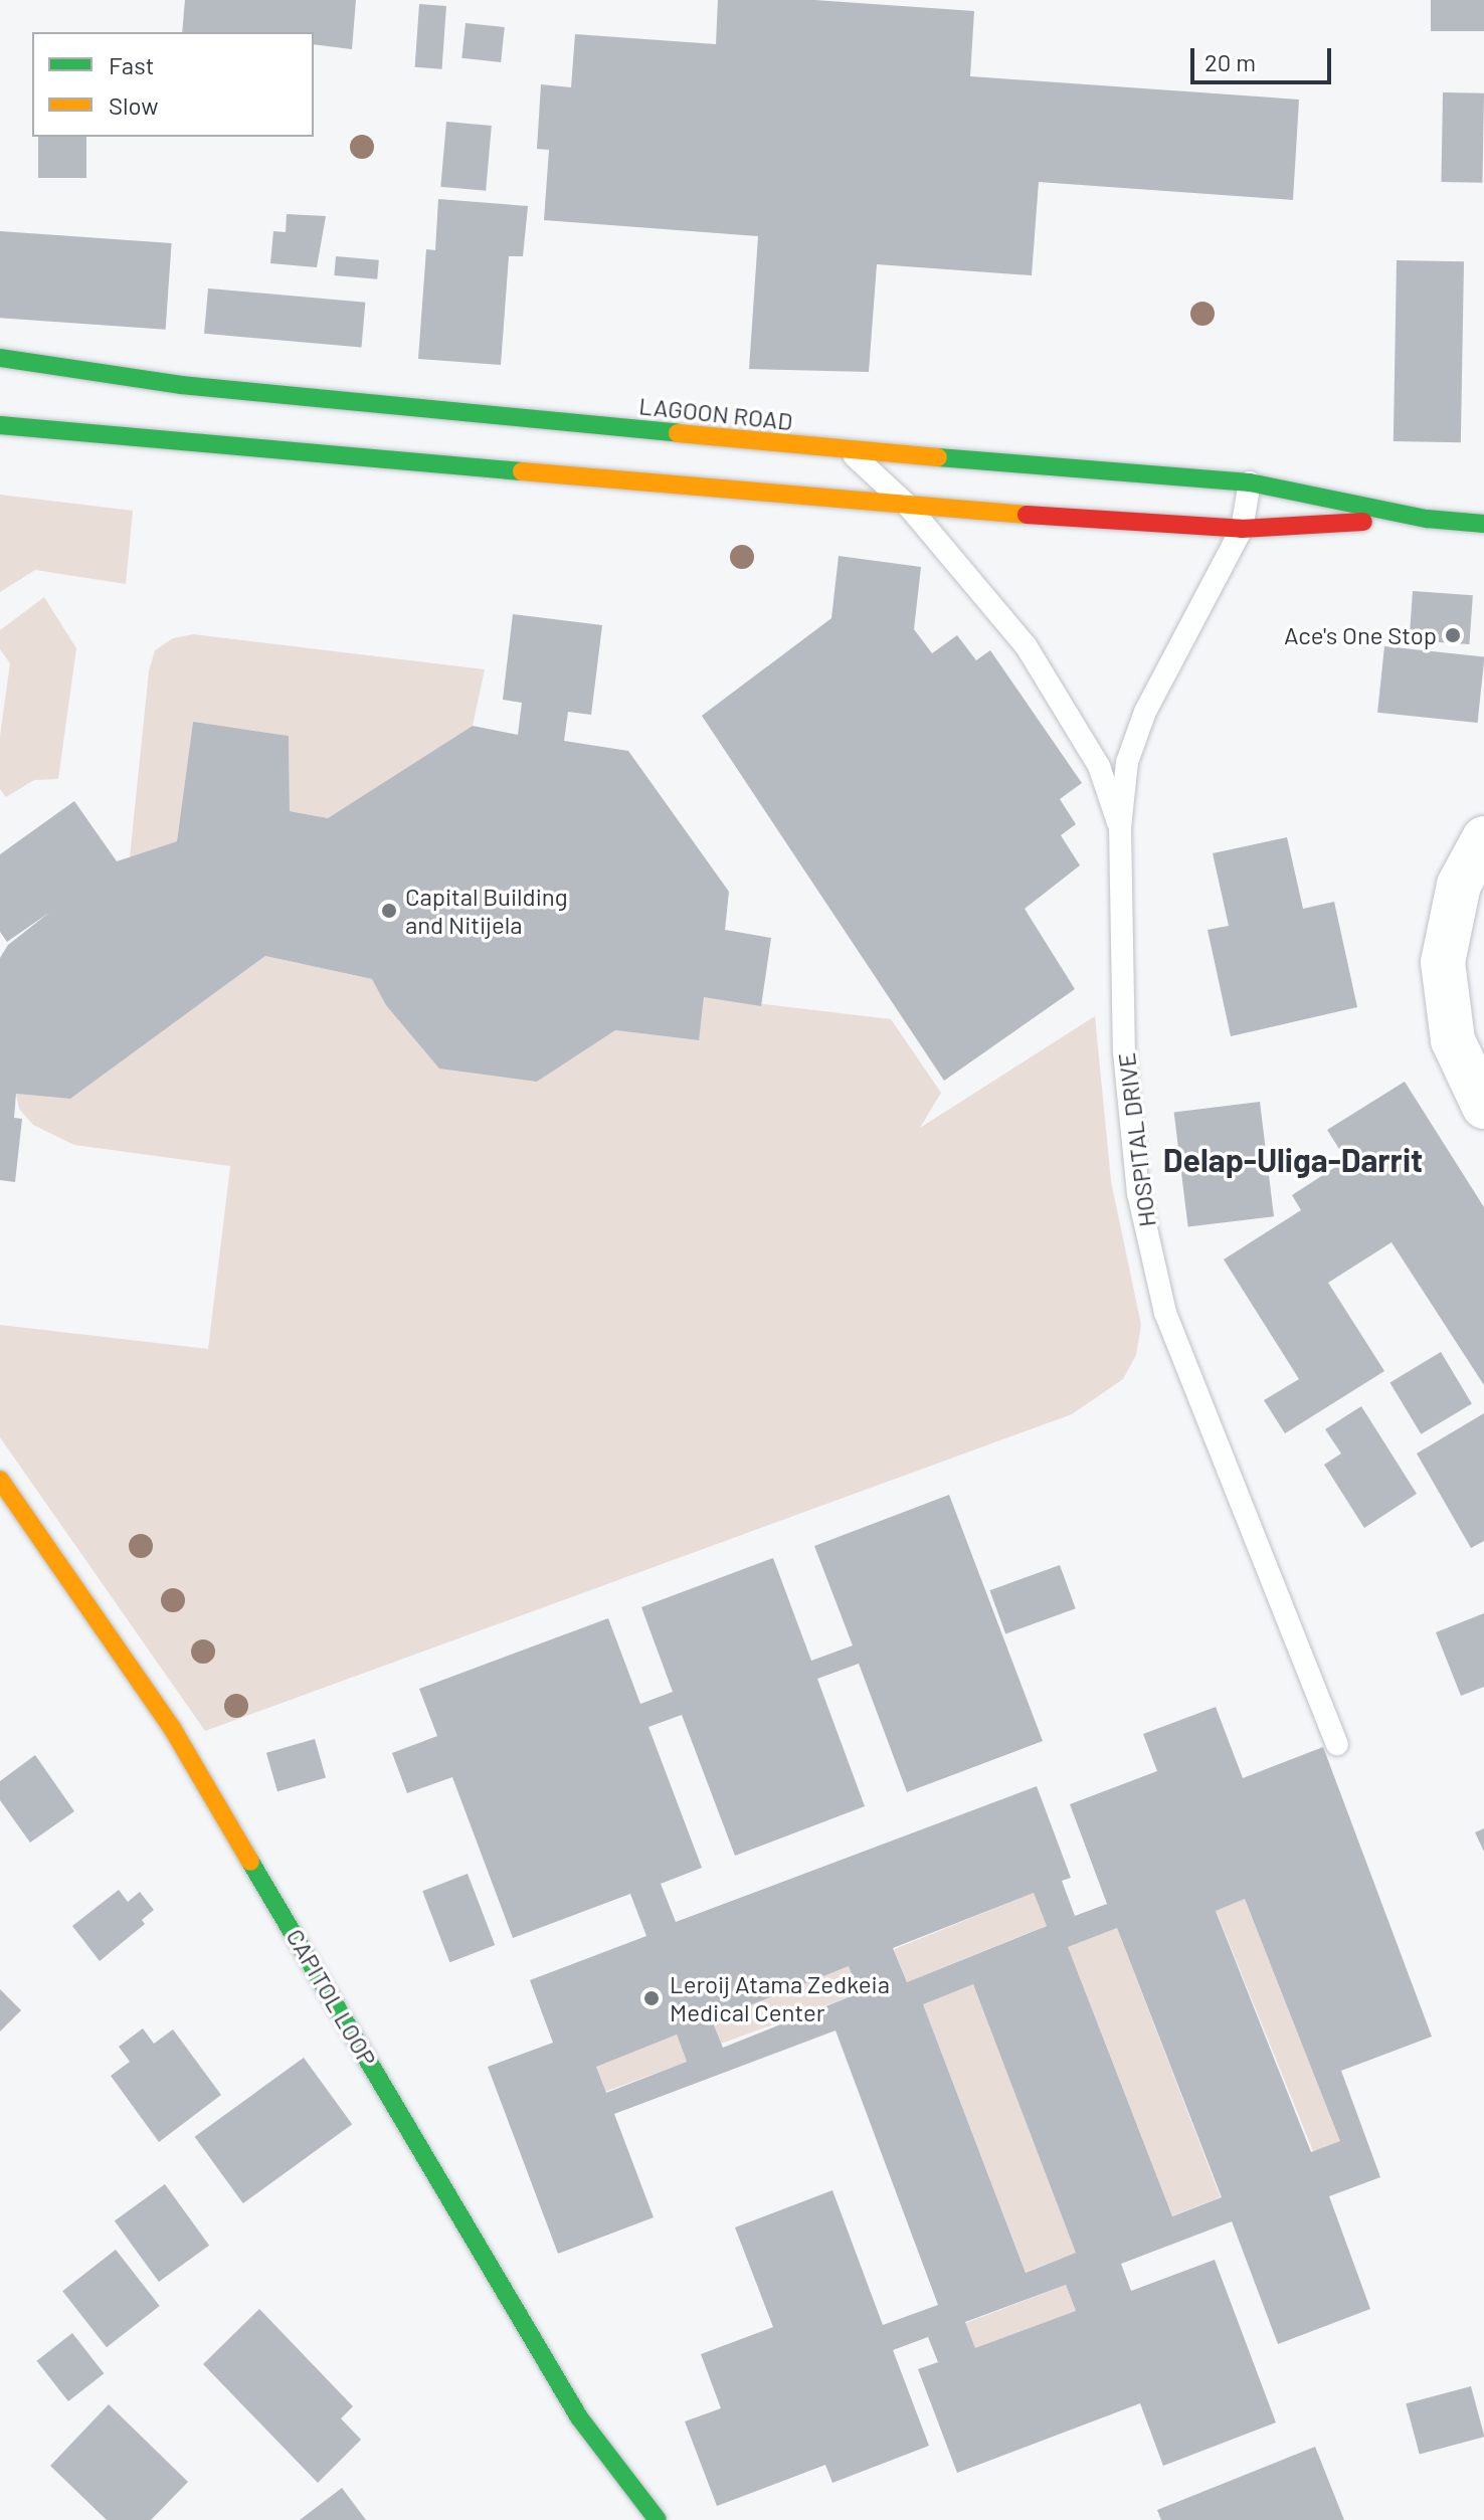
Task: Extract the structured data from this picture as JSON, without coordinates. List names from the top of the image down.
{
  "streets": {
    "main road": ["LAGOON ROAD", "CAPITOL LOOP"],
    "lane": ["HOSPITAL DRIVE"]
  },
  "crossings": [
    ["LAGOON ROAD", "HOSPITAL DRIVE"]
  ],
  "districts": ["Delap-Uliga-Darrit"],
  "places": ["Ace's One Stop", "Capital Building and Nitijela", "Leroij Atama Zedkeia Medical Center"],
  "legend": ["Fast", "Slow"],
  "scale_bar": "20 m"
}
